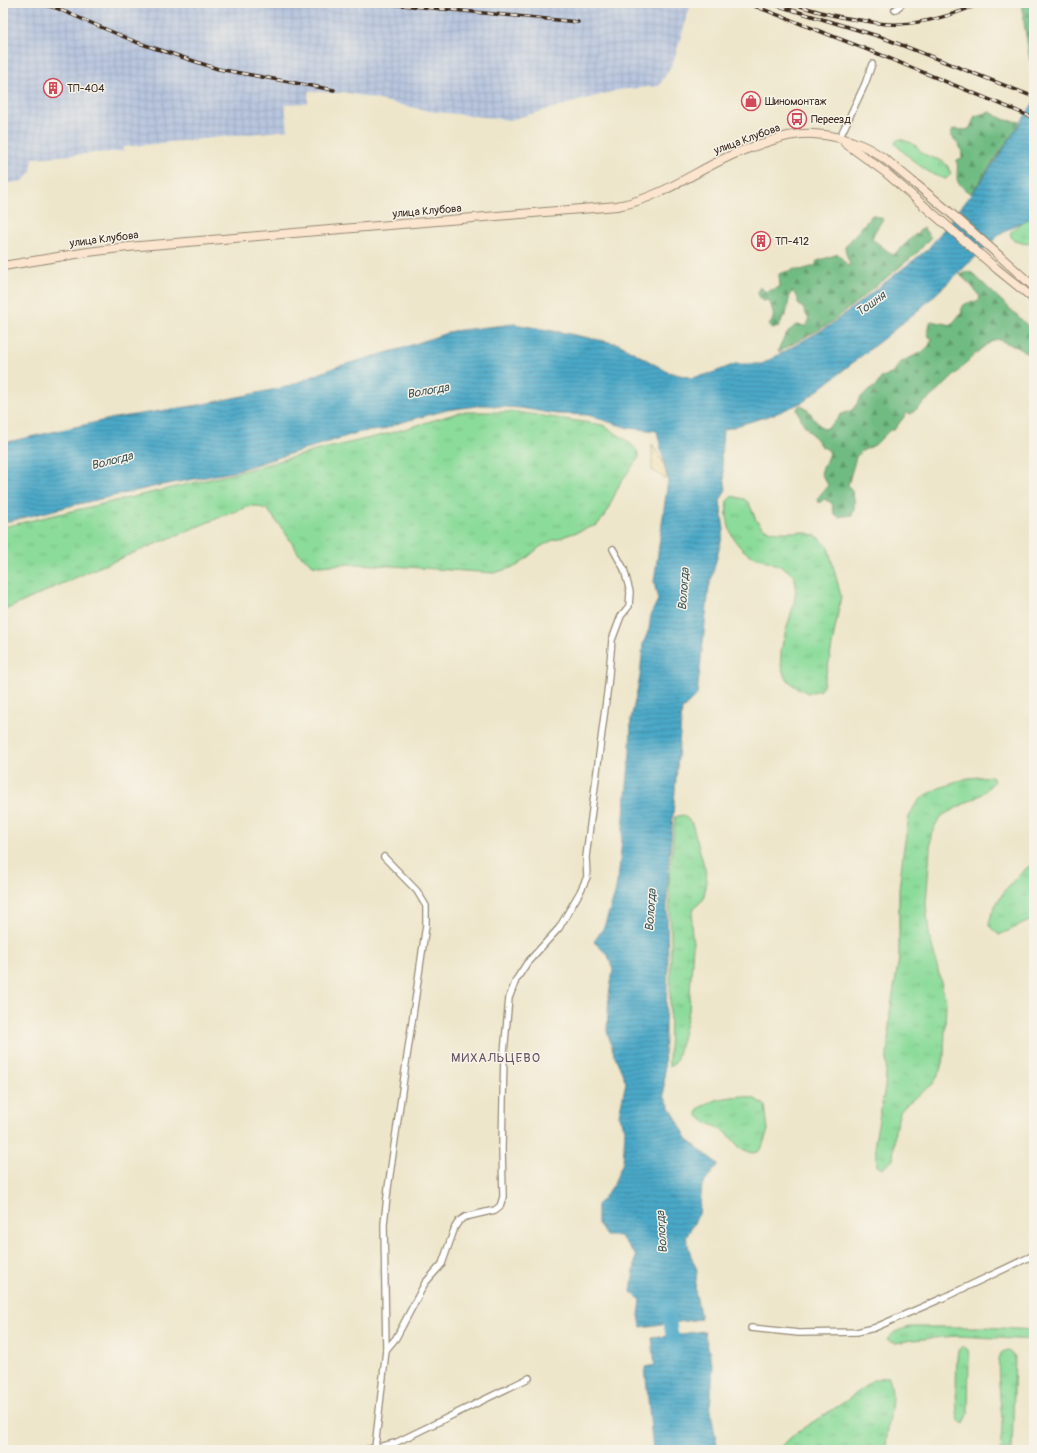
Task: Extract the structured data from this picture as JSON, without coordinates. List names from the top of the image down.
{
  "streets": {
    "main road": ["улица Клубова"]
  },
  "districts": ["МИХАЛЬЦЕВО"],
  "water": ["Тошня", "Вологда"],
  "places": {
    "building": ["ТП-404", "ТП-412"],
    "shop": ["Шиномонтаж"],
    "bus stop": ["Переезд"]
  }
}
